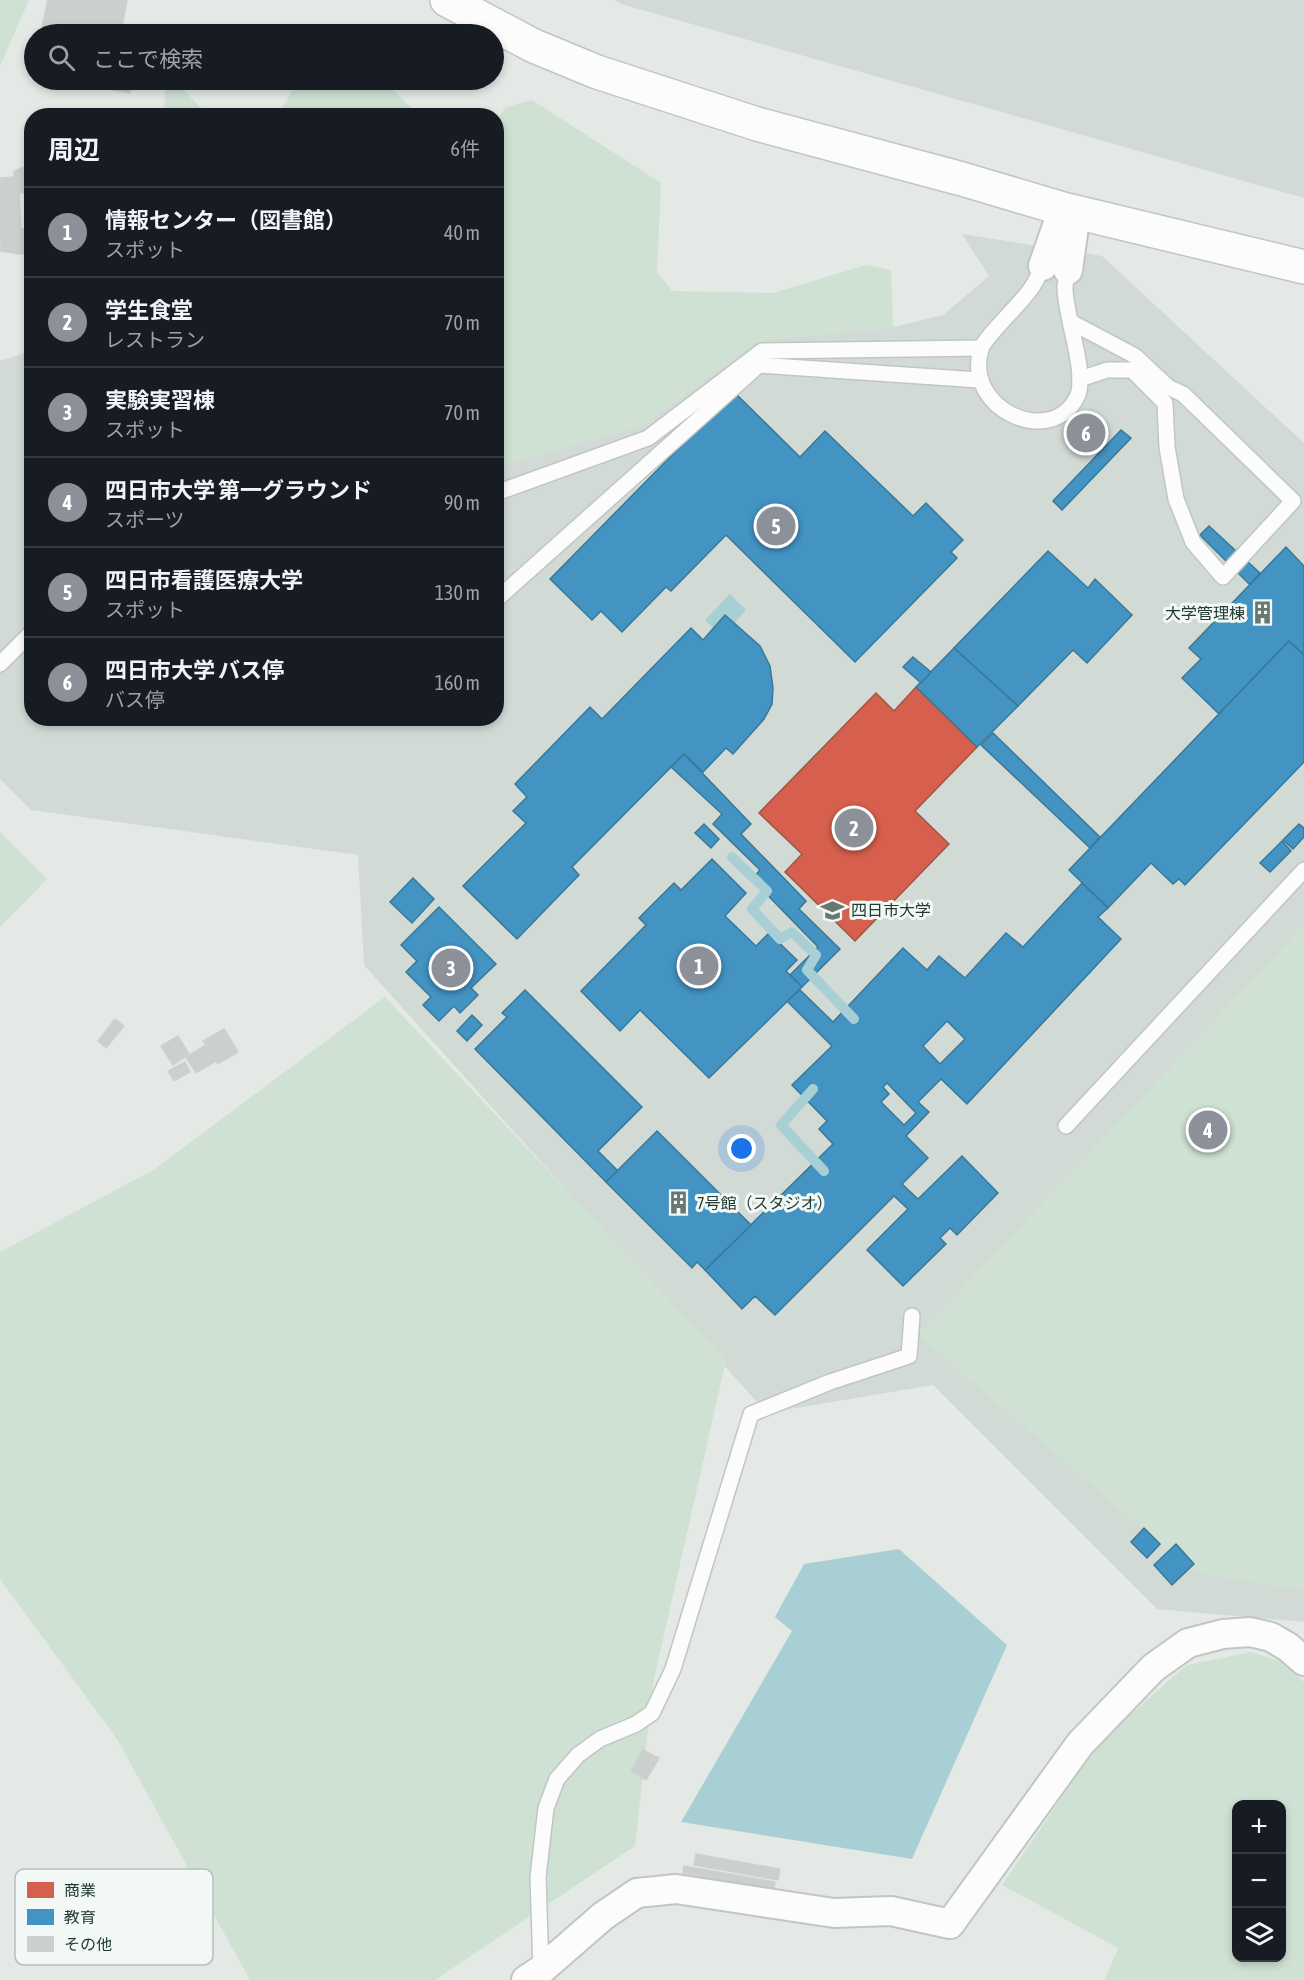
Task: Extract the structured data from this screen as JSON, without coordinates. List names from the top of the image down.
{
  "places": {
    "building": ["大学管理棟", "7号館（スタジオ）"],
    "school or university": ["四日市大学"]
  },
  "legend": ["商業", "教育", "その他"],
  "page": {
    "search": "ここで検索",
    "heading": ["周辺", "6件"],
    "list": [
      {
        "mark": "1",
        "name": "情報センター（図書館）",
        "note": "スポット",
        "value": "40 m"
      },
      {
        "mark": "2",
        "name": "学生食堂",
        "note": "レストラン",
        "value": "70 m"
      },
      {
        "mark": "3",
        "name": "実験実習棟",
        "note": "スポット",
        "value": "70 m"
      },
      {
        "mark": "4",
        "name": "四日市大学 第一グラウンド",
        "note": "スポーツ",
        "value": "90 m"
      },
      {
        "mark": "5",
        "name": "四日市看護医療大学",
        "note": "スポット",
        "value": "130 m"
      },
      {
        "mark": "6",
        "name": "四日市大学 バス停",
        "note": "バス停",
        "value": "160 m"
      }
    ],
    "pins": [
      "6",
      "5",
      "2",
      "1",
      "3",
      "4"
    ],
    "map_buttons": ["+", "−"]
  }
}
